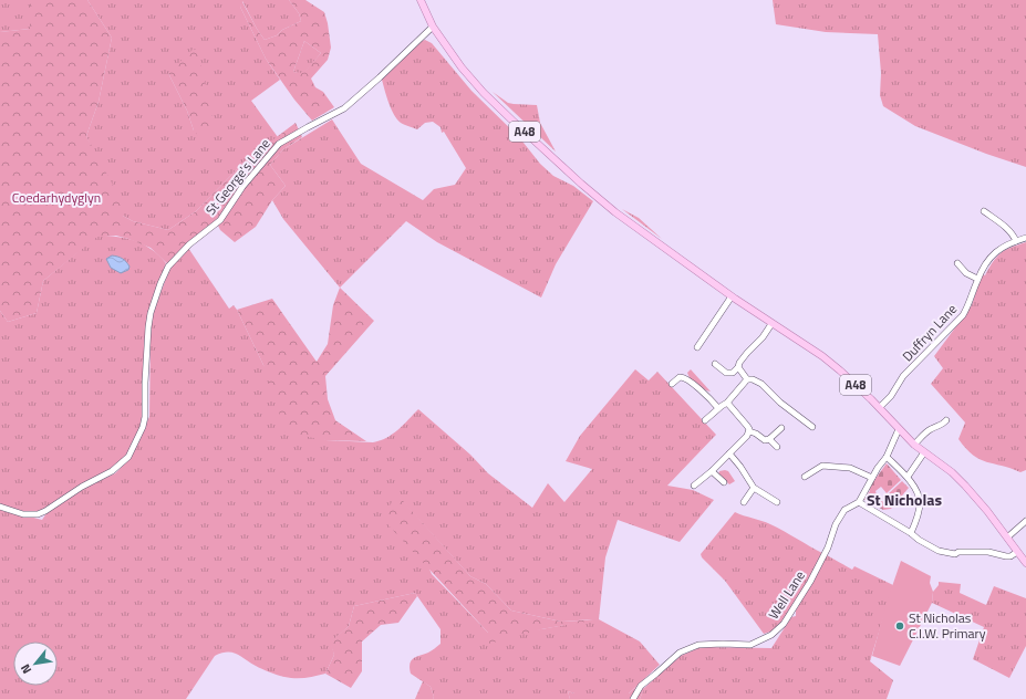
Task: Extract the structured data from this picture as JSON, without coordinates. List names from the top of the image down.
{
  "streets": {
    "main road": ["A48"],
    "street": ["St George's Lane", "Duffryn Lane", "Well Lane"]
  },
  "crossings": [
    ["A48", "St George's Lane"],
    ["A48", "Duffryn Lane"],
    ["A48", "Well Lane"]
  ],
  "districts": ["St Nicholas"],
  "parks": ["Coedarhydyglyn"],
  "places": ["St Nicholas C.I.W. Primary"],
  "north": "bottom left"
}
